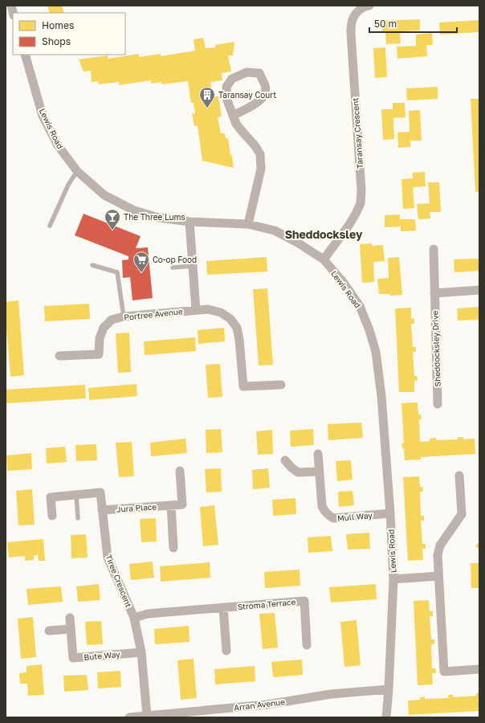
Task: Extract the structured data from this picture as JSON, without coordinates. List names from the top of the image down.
{
  "streets": {
    "street": [
      "Lewis Road",
      "Taransay Crescent",
      "Portree Avenue",
      "Sheddocksley Drive",
      "Jura Place",
      "Mull Way",
      "Tiree Crescent",
      "Stroma Terrace",
      "Bute Way",
      "Arran Avenue"
    ]
  },
  "crossings": [
    ["Lewis Road", "Taransay Crescent"],
    ["Lewis Road", "Mull Way"],
    ["Lewis Road", "Arran Avenue"],
    ["Jura Place", "Tiree Crescent"],
    ["Tiree Crescent", "Stroma Terrace"],
    ["Tiree Crescent", "Bute Way"],
    ["Tiree Crescent", "Arran Avenue"]
  ],
  "districts": ["Sheddocksley"],
  "places": {
    "building": ["Taransay Court"],
    "bar": ["The Three Lums"],
    "supermarket": ["Co-op Food"]
  },
  "legend": ["Homes", "Shops"],
  "scale_bar": "50 m"
}
